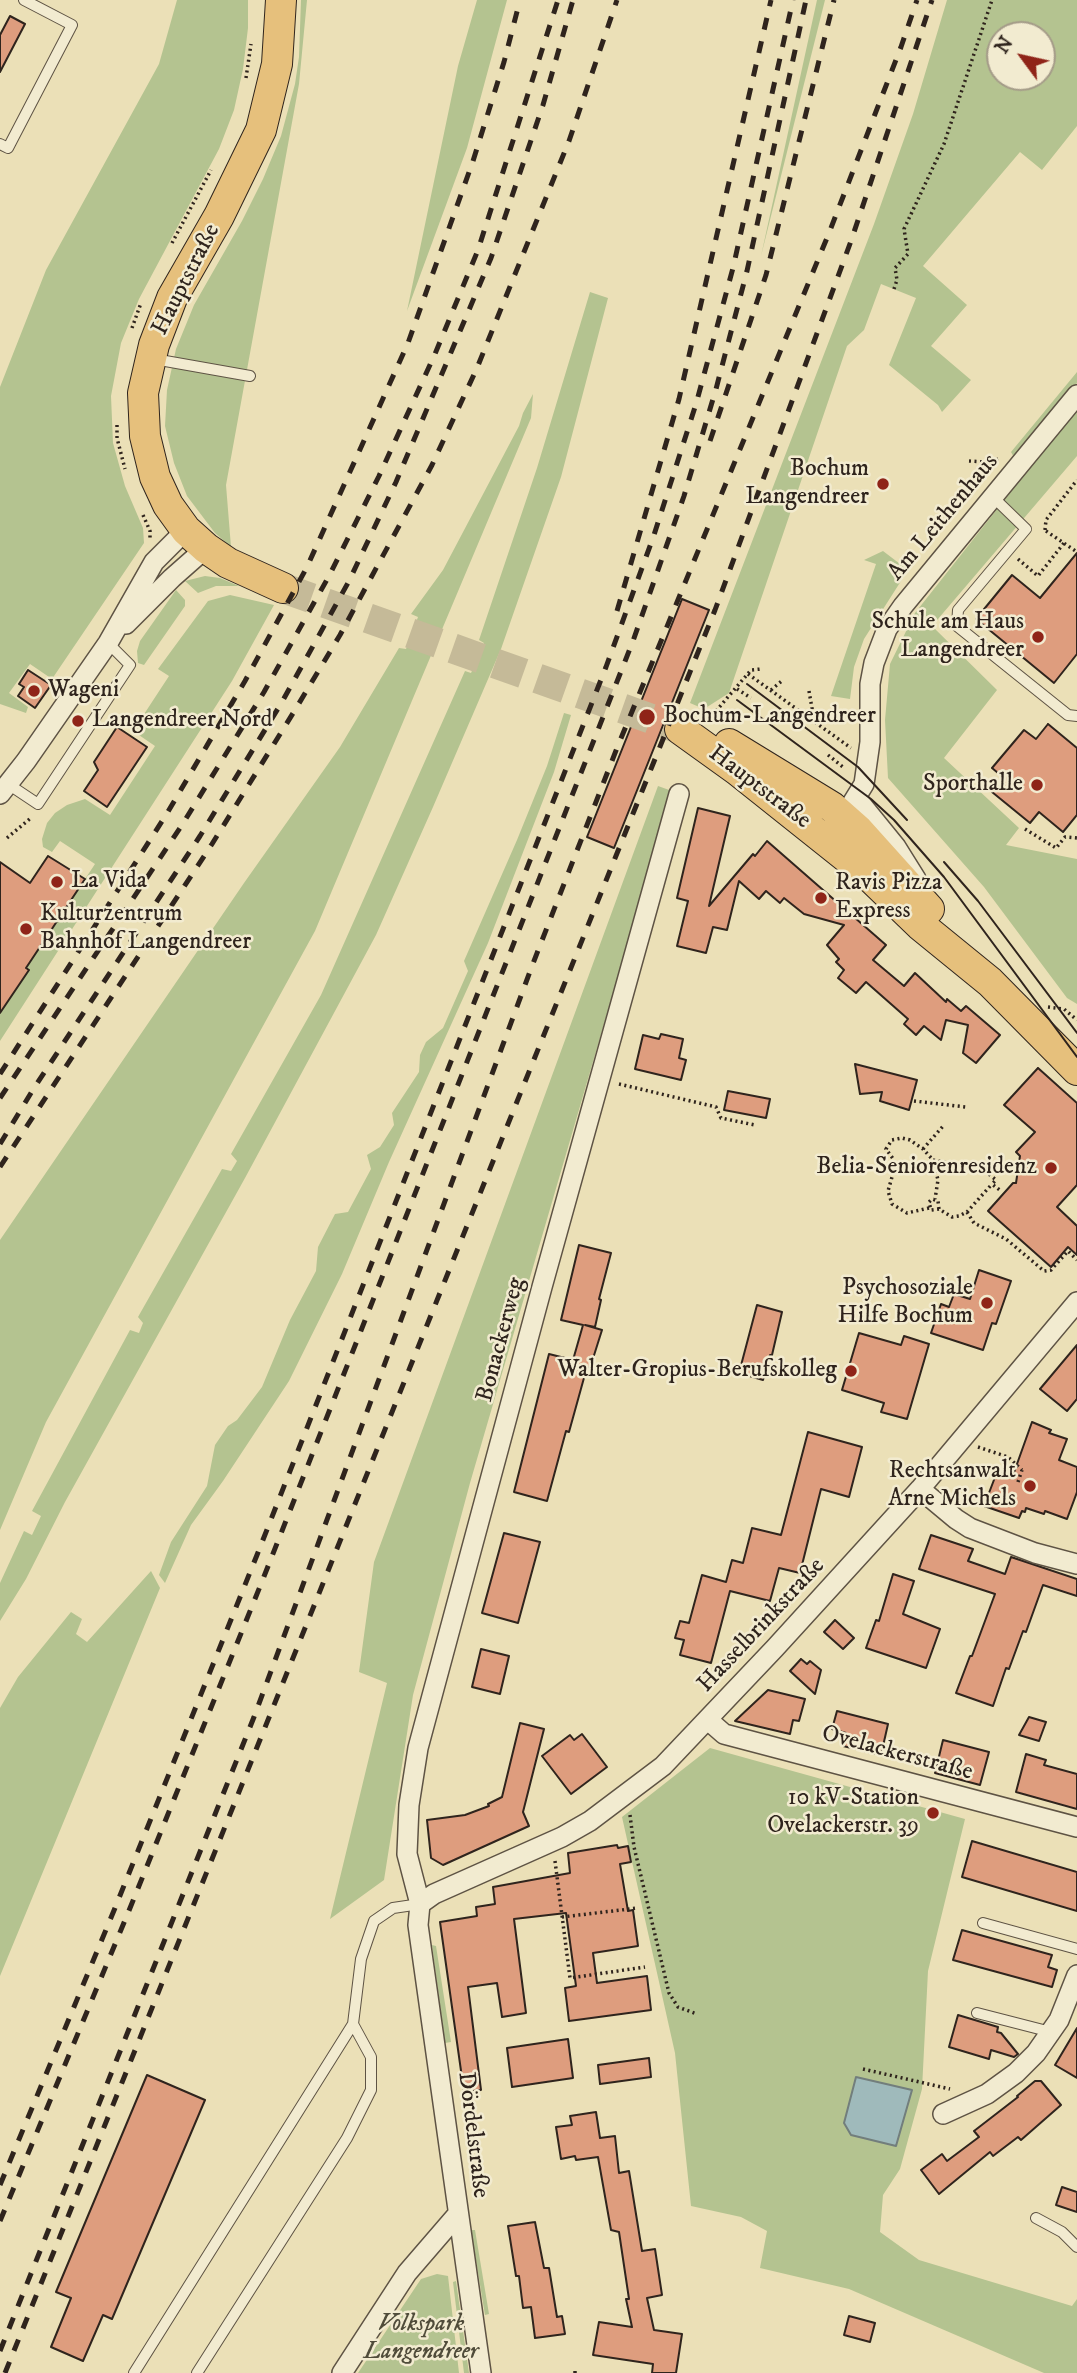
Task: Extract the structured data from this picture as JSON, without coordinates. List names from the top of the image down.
{
  "streets": {
    "main road": ["Hauptstraße"],
    "street": [
      "Am Leithenhaus",
      "Bonackerweg",
      "Hasselbrinkstraße",
      "Ovelackerstraße",
      "Dördelstraße"
    ]
  },
  "crossings": [
    ["Hauptstraße", "Am Leithenhaus"],
    ["Bonackerweg", "Hasselbrinkstraße"],
    ["Bonackerweg", "Dördelstraße"],
    ["Hasselbrinkstraße", "Ovelackerstraße"],
    ["Hasselbrinkstraße", "Dördelstraße"]
  ],
  "parks": ["Volkspark Langendreer"],
  "places": [
    "Bochum Langendreer",
    "Schule am Haus Langendreer",
    "Wageni",
    "Bochum-Langendreer",
    "Langendreer Nord",
    "Sporthalle",
    "La Vida",
    "Ravis Pizza Express",
    "Kulturzentrum Bahnhof Langendreer",
    "Belia-Seniorenresidenz",
    "Psychosoziale Hilfe Bochum",
    "Walter-Gropius-Berufskolleg",
    "Rechtsanwalt Arne Michels",
    "10 kV-Station Ovelackerstr. 39"
  ],
  "north": "top left"
}
